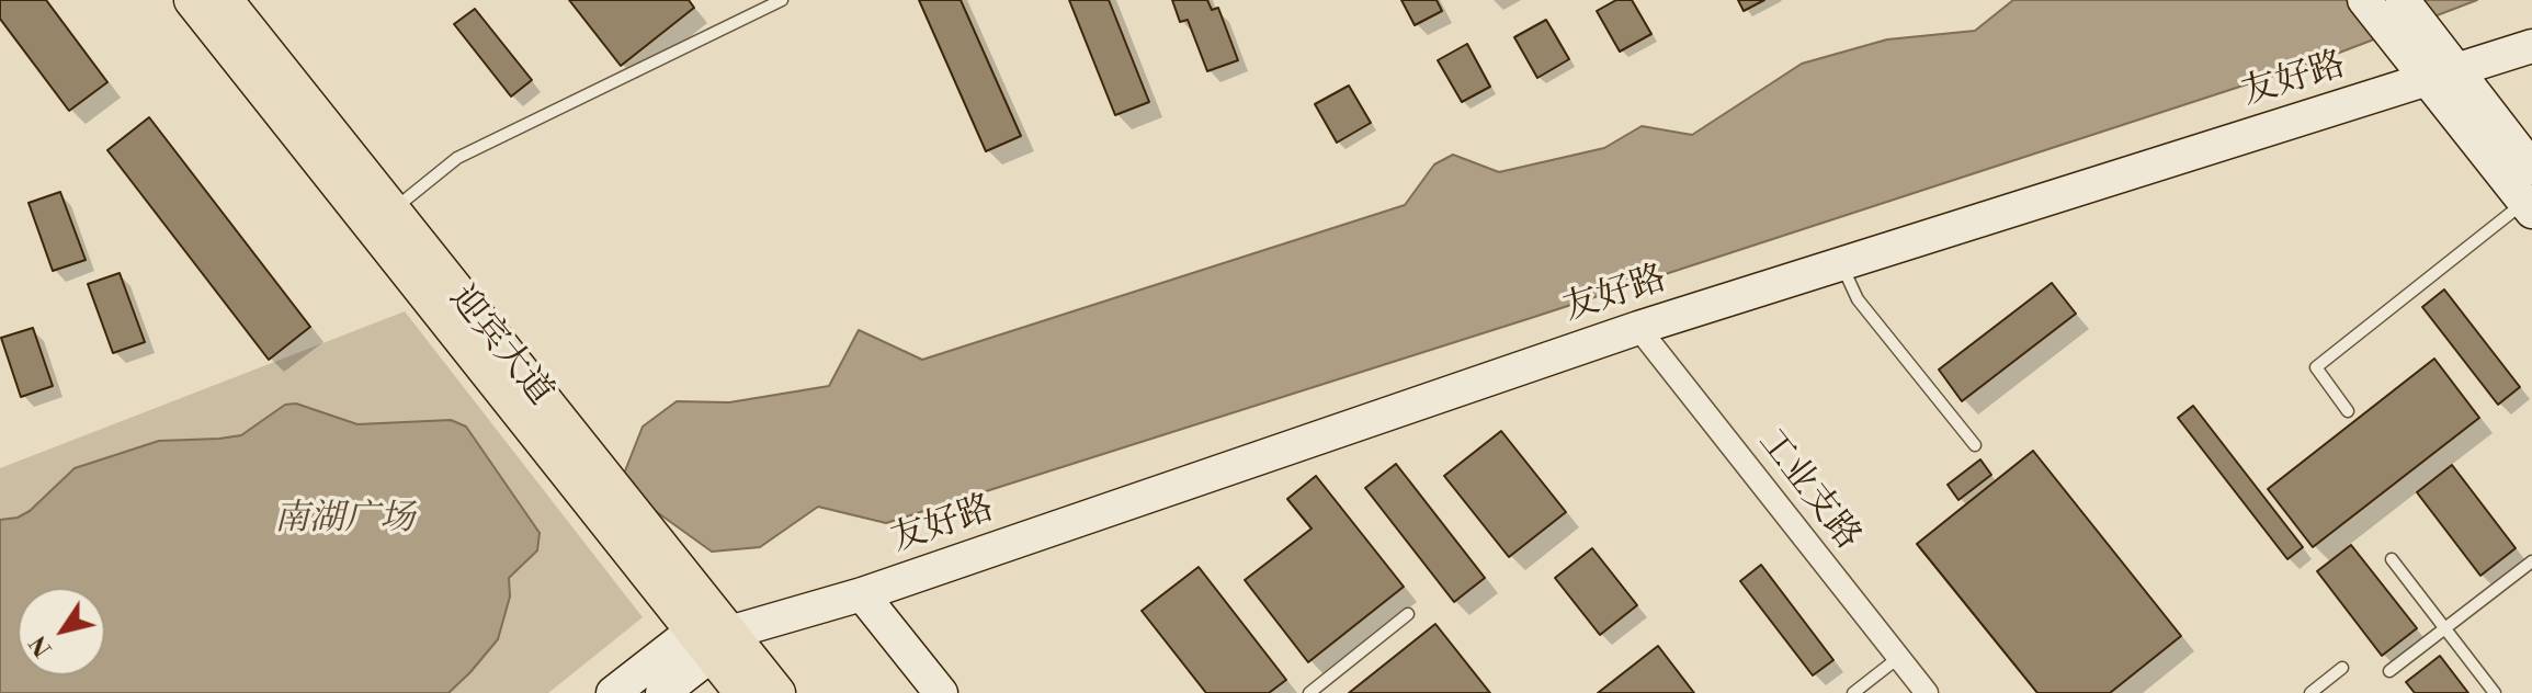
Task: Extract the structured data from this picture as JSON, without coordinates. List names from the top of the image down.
{
  "streets": {
    "main road": ["迎宾大道"],
    "street": ["友好路", "工业支路"]
  },
  "crossings": [
    ["友好路", "迎宾大道"],
    ["友好路", "工业支路"]
  ],
  "parks": ["南湖广场"],
  "north": "bottom left"
}
